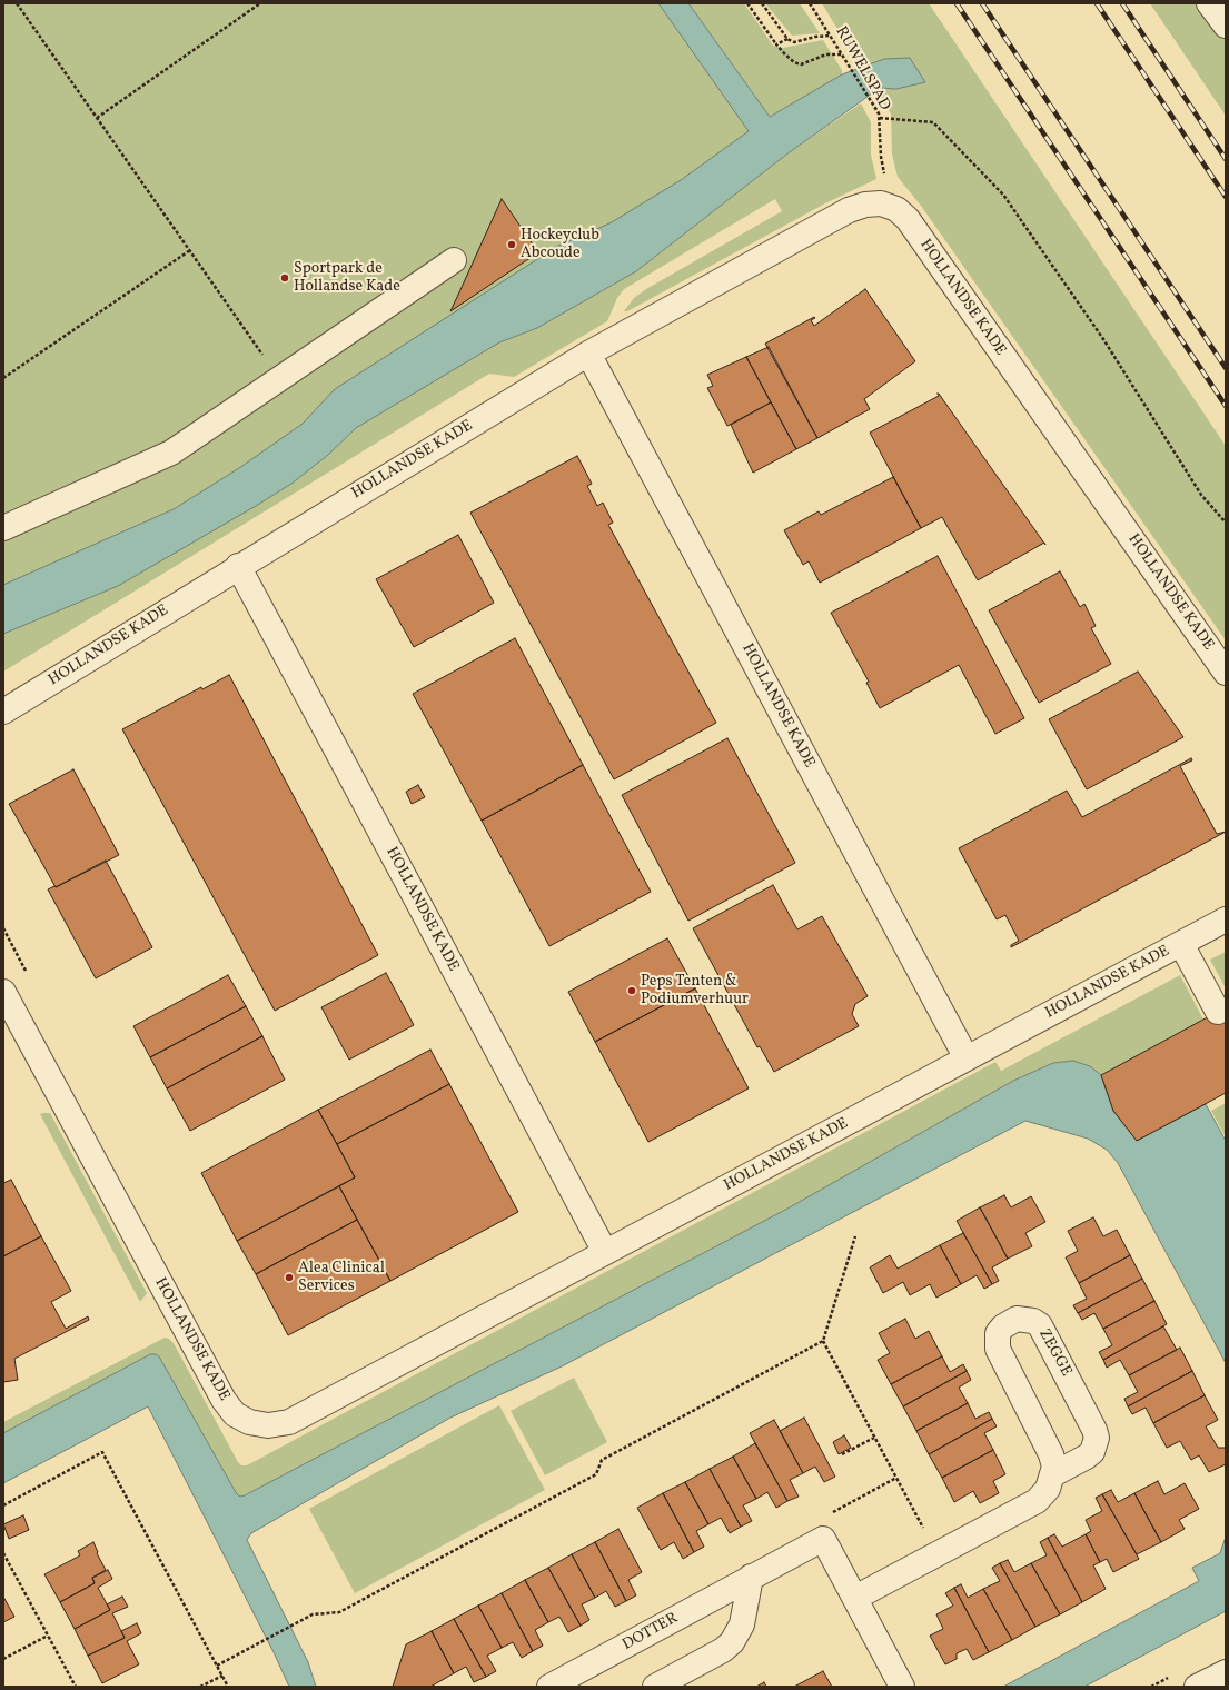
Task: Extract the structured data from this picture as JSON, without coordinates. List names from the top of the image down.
{
  "streets": {
    "street": ["HOLLANDSE KADE", "ZEGGE", "DOTTER"],
    "path": ["RUWELSPAD"]
  },
  "crossings": [
    ["RUWELSPAD", "HOLLANDSE KADE"]
  ],
  "places": [
    "Hockeyclub Abcoude",
    "Sportpark de Hollandse Kade",
    "Peps Tenten & Podiumverhuur",
    "Alea Clinical Services"
  ]
}
